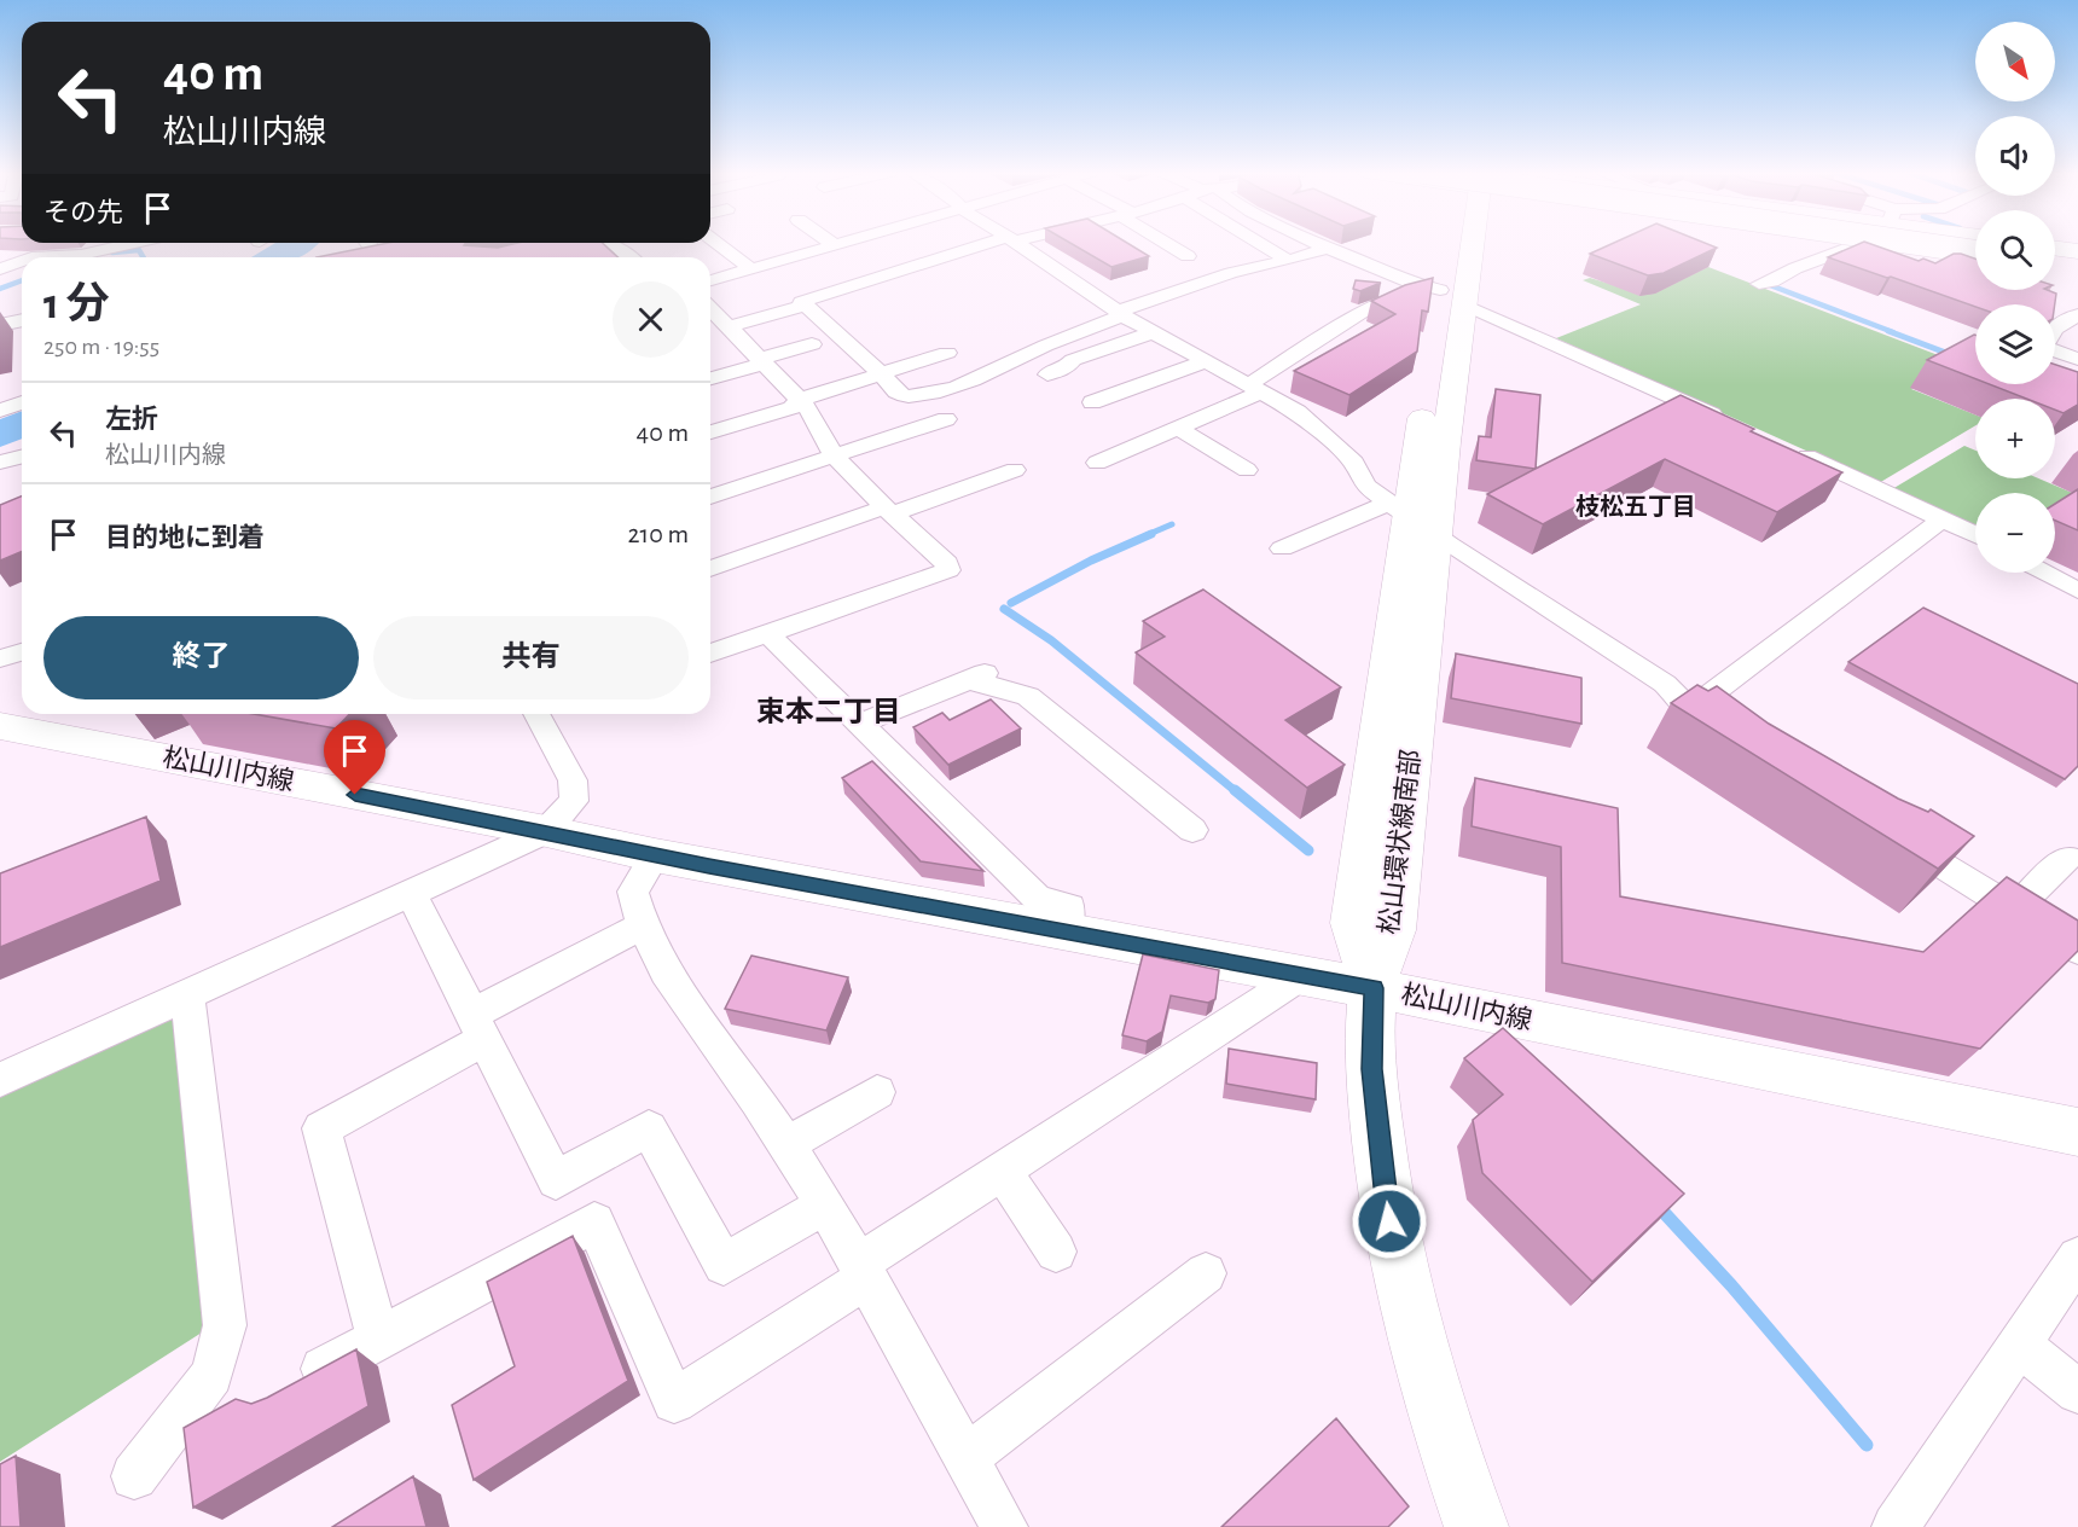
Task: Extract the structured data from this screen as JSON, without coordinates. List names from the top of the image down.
{
  "streets": {
    "main road": ["松山川内線", "松山環状線南部"]
  },
  "crossings": [
    ["松山川内線", "松山環状線南部"]
  ],
  "districts": ["枝松五丁目", "束本二丁目"],
  "north": "bottom right",
  "page": {
    "map_buttons": ["+", "−"],
    "turn": ["40 m", "松山川内線"],
    "then": "その先",
    "heading": ["1 分", "250 m · 19:55"],
    "list": [
      {
        "name": "左折",
        "note": "松山川内線",
        "value": "40 m"
      },
      {
        "name": "目的地に到着",
        "value": "210 m"
      }
    ],
    "buttons": ["終了", "共有"]
  }
}
